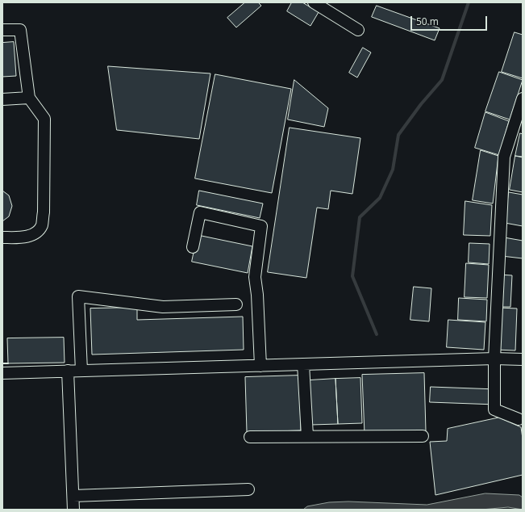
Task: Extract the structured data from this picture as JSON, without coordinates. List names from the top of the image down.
{
  "scale_bar": "50 m"
}
